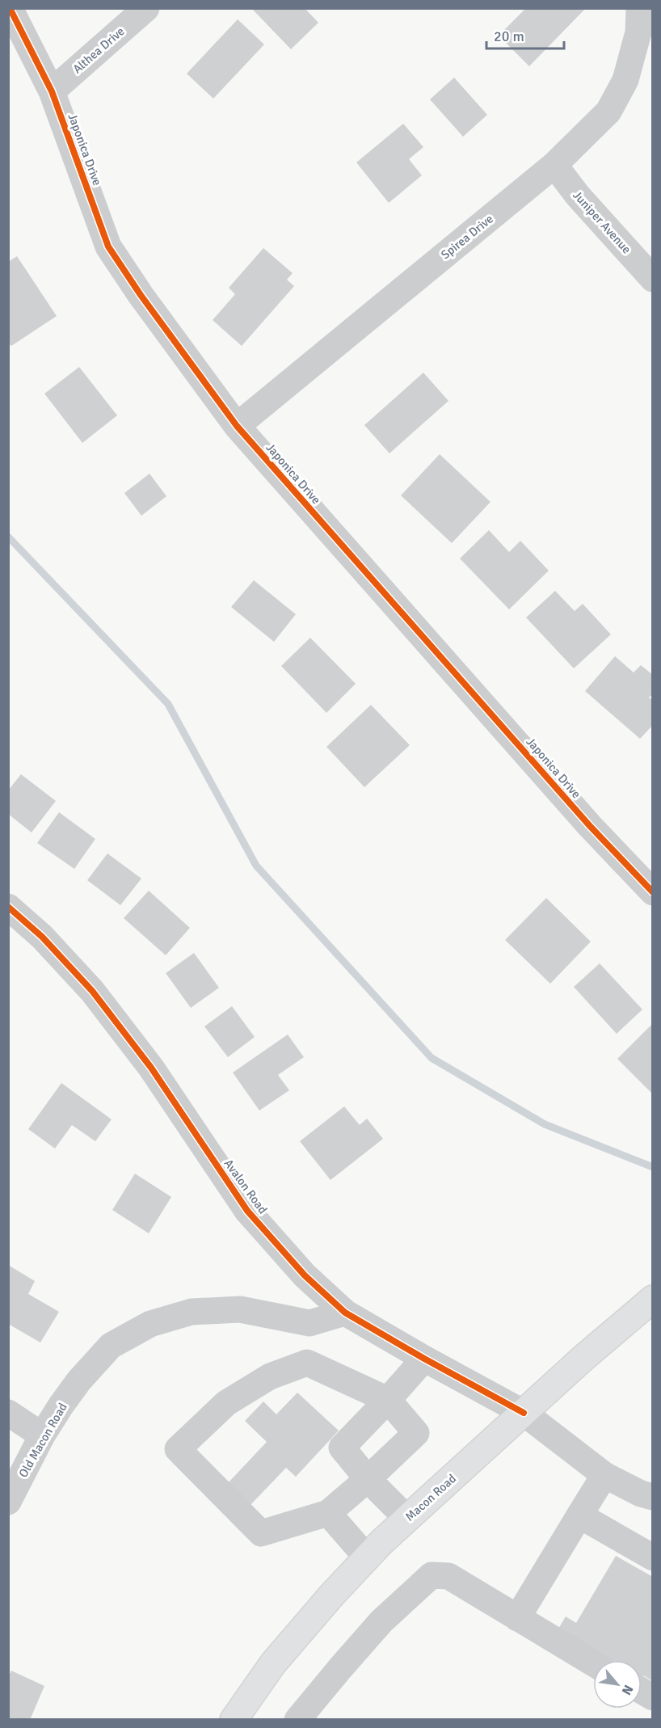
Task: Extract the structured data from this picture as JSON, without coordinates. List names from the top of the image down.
{
  "streets": {
    "main road": ["Macon Road"],
    "street": [
      "Althea Drive",
      "Japonica Drive",
      "Juniper Avenue",
      "Spirea Drive",
      "Avalon Road",
      "Old Macon Road"
    ]
  },
  "crossings": [
    ["Althea Drive", "Japonica Drive"],
    ["Japonica Drive", "Spirea Drive"],
    ["Juniper Avenue", "Spirea Drive"],
    ["Avalon Road", "Old Macon Road"],
    ["Avalon Road", "Macon Road"]
  ],
  "scale_bar": "20 m",
  "north": "bottom right"
}
